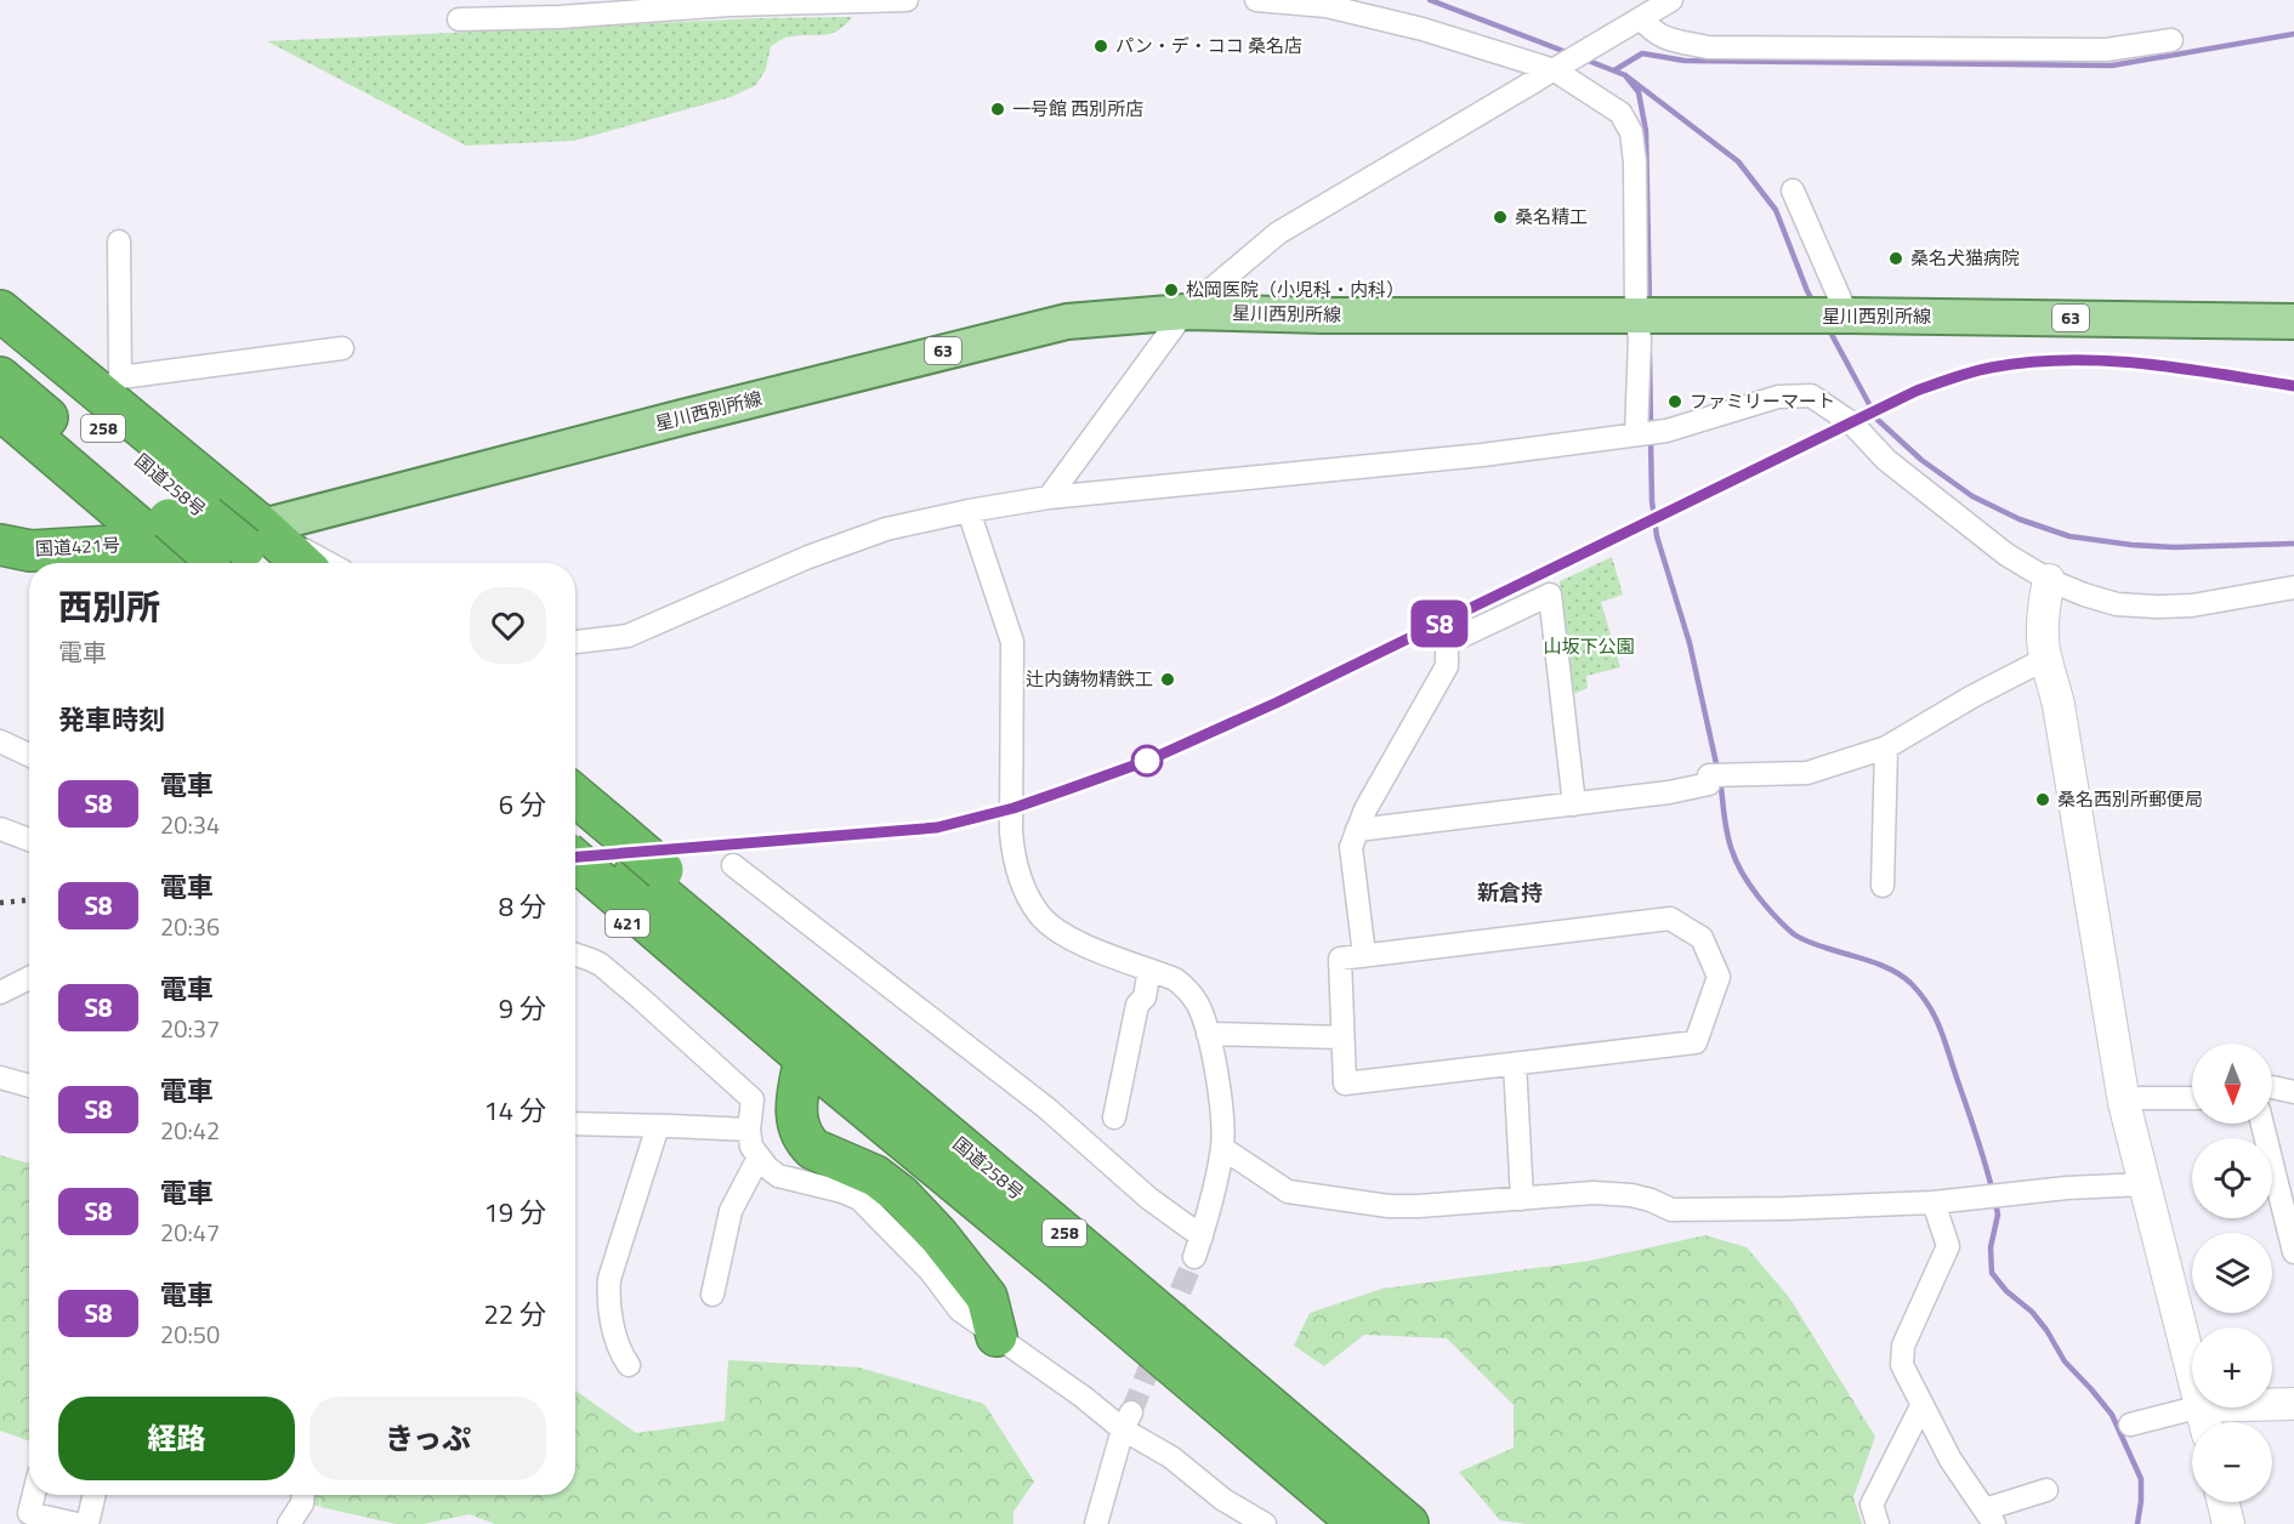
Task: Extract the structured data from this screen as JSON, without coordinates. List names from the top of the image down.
{
  "streets": {
    "highway": ["258", "国道258号", "国道421号"],
    "main road": ["星川西別所線", "63"]
  },
  "crossings": [
    ["星川西別所線", "国道258号"],
    ["星川西別所線", "国道421号"],
    ["国道258号", "国道421号"]
  ],
  "districts": ["新倉持"],
  "parks": ["山坂下公園"],
  "places": [
    "パン・デ・ココ 桑名店",
    "一号館 西別所店",
    "桑名精工",
    "桑名犬猫病院",
    "松岡医院（小児科・内科）",
    "ファミリーマート",
    "辻内鋳物精鉄工",
    "桑名西別所郵便局"
  ],
  "north": "bottom",
  "page": {
    "on_map": "S8",
    "heading": [
      ["西別所", "電車"],
      "発車時刻"
    ],
    "list": [
      {
        "mark": "S8",
        "name": "電車",
        "note": "20:34",
        "value": "6 分"
      },
      {
        "mark": "S8",
        "name": "電車",
        "note": "20:36",
        "value": "8 分"
      },
      {
        "mark": "S8",
        "name": "電車",
        "note": "20:37",
        "value": "9 分"
      },
      {
        "mark": "S8",
        "name": "電車",
        "note": "20:42",
        "value": "14 分"
      },
      {
        "mark": "S8",
        "name": "電車",
        "note": "20:47",
        "value": "19 分"
      },
      {
        "mark": "S8",
        "name": "電車",
        "note": "20:50",
        "value": "22 分"
      }
    ],
    "map_buttons": ["+", "−"],
    "buttons": ["経路", "きっぷ"]
  }
}
